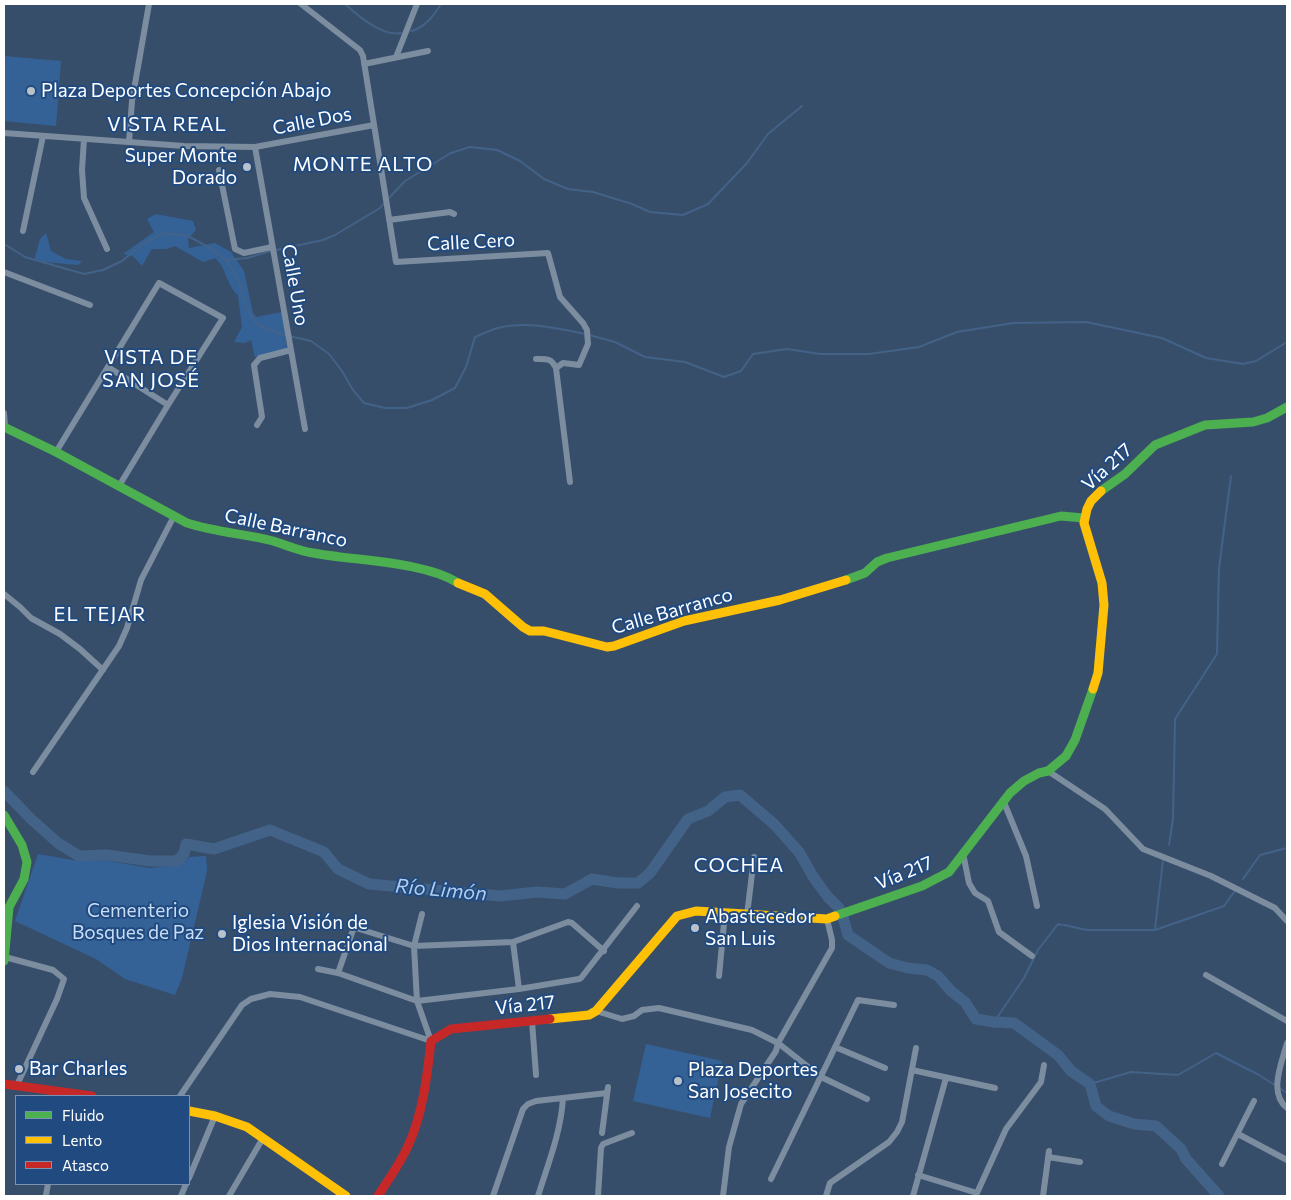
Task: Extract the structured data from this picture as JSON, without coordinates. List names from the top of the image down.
{
  "streets": {
    "main road": ["Vía 217", "Calle Barranco"],
    "street": ["Calle Dos", "Calle Cero", "Calle Uno"]
  },
  "crossings": [
    ["Calle Dos", "Calle Uno"],
    ["Vía 217", "Calle Barranco"]
  ],
  "districts": [
    "VISTA REAL",
    "MONTE ALTO",
    "VISTA DE SAN JOSÉ",
    "EL TEJAR",
    "COCHEA"
  ],
  "water": ["Río Limón"],
  "parks": ["Cementerio Bosques de Paz"],
  "places": [
    "Plaza Deportes Concepción Abajo",
    "Super Monte Dorado",
    "Abastecedor San Luis",
    "Iglesia Visión de Dios Internacional",
    "Bar Charles",
    "Plaza Deportes San Josecito"
  ],
  "legend": ["Fluido", "Lento", "Atasco"]
}
